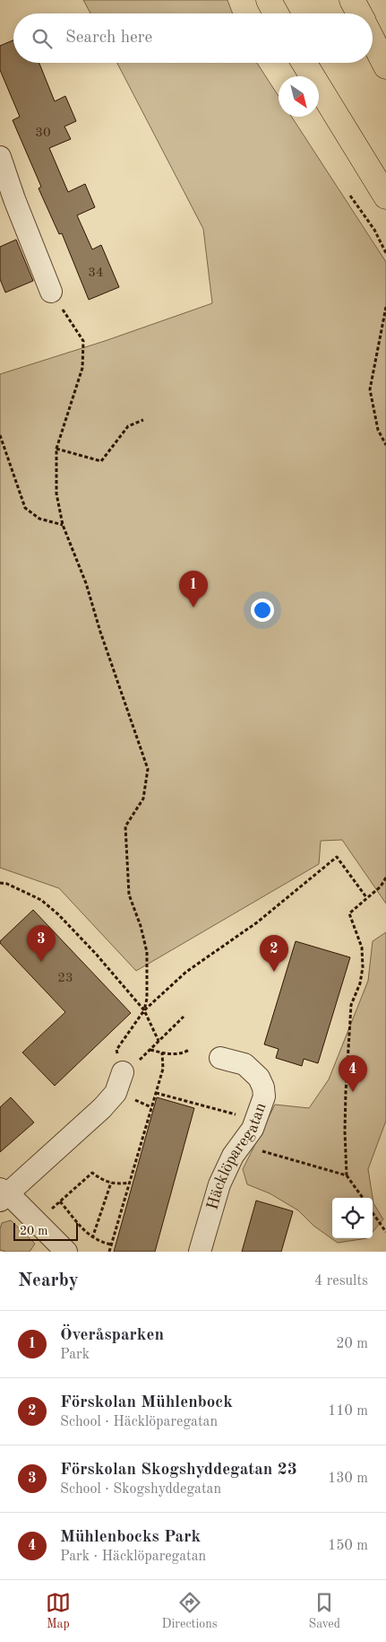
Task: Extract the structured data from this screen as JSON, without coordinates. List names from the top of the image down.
{
  "streets": {
    "street": ["Häcklöparegatan"]
  },
  "house_numbers": ["30", "34", "23"],
  "scale_bar": "20 m",
  "north": "bottom right",
  "page": {
    "search": "Search here",
    "pins": [
      "1",
      "3",
      "2",
      "4"
    ],
    "scale": "20 m",
    "heading": ["Nearby", "4 results"],
    "list": [
      {
        "mark": "1",
        "name": "Överåsparken",
        "note": "Park",
        "value": "20 m"
      },
      {
        "mark": "2",
        "name": "Förskolan Mühlenbock",
        "note": "School · Häcklöparegatan",
        "value": "110 m"
      },
      {
        "mark": "3",
        "name": "Förskolan Skogshyddegatan 23",
        "note": "School · Skogshyddegatan",
        "value": "130 m"
      },
      {
        "mark": "4",
        "name": "Mühlenbocks Park",
        "note": "Park · Häcklöparegatan",
        "value": "150 m"
      }
    ],
    "nav": ["Map", "Directions", "Saved"]
  }
}
